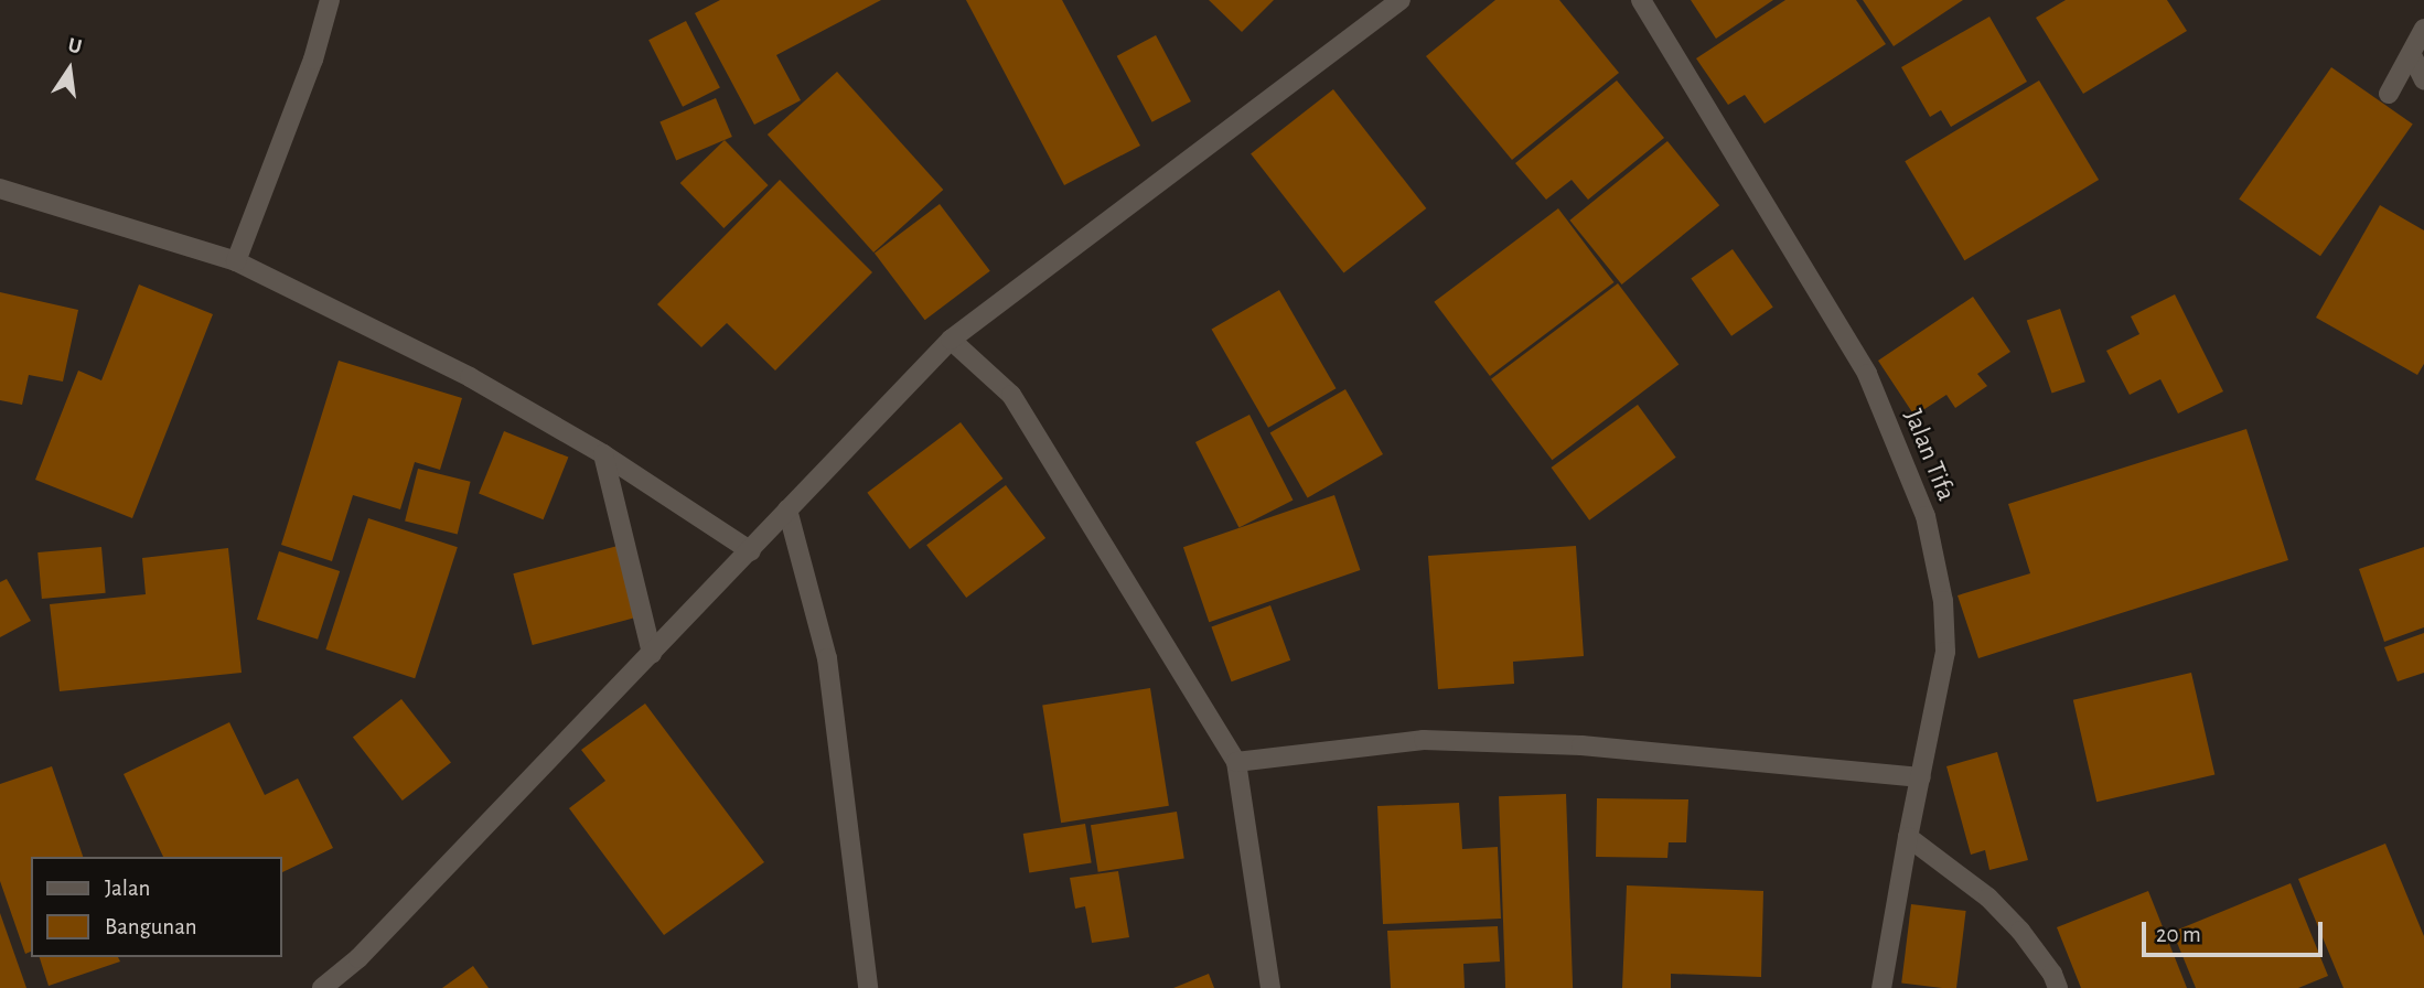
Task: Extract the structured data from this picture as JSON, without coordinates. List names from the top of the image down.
{
  "streets": {
    "street": ["Jalan Tifa"]
  },
  "legend": ["Jalan", "Bangunan"],
  "scale_bar": "20 m",
  "north": "top"
}
